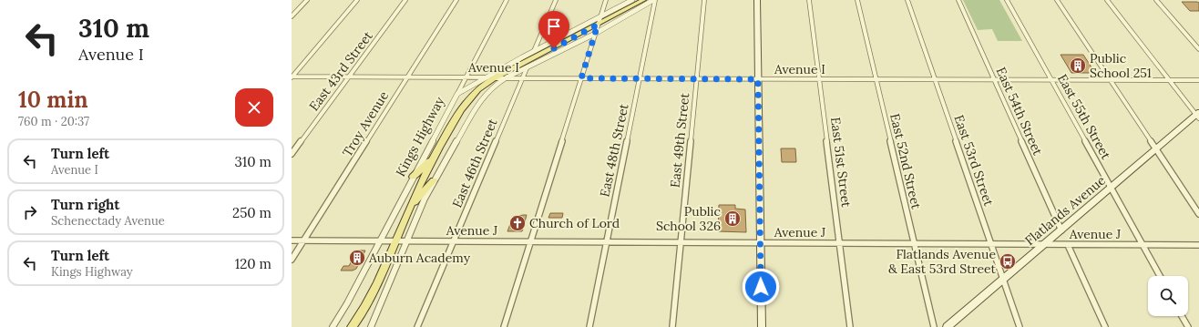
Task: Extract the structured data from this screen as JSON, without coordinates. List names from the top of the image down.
{
  "streets": {
    "main road": ["Kings Highway", "Flatlands Avenue"],
    "street": [
      "Avenue I",
      "East 43rd Street",
      "East 54th Street",
      "East 55th Street",
      "Troy Avenue",
      "East 49th Street",
      "East 48th Street",
      "East 53rd Street",
      "East 52nd Street",
      "East 51st Street",
      "East 46th Street",
      "Avenue J"
    ]
  },
  "crossings": [
    ["Avenue I", "East 43rd Street"],
    ["Avenue I", "East 54th Street"],
    ["Avenue I", "East 55th Street"],
    ["Avenue I", "Troy Avenue"],
    ["Avenue I", "Kings Highway"],
    ["Avenue I", "East 49th Street"],
    ["Avenue I", "East 48th Street"],
    ["Avenue I", "East 53rd Street"],
    ["Avenue I", "East 52nd Street"],
    ["Avenue I", "East 51st Street"],
    ["Avenue I", "East 46th Street"],
    ["East 54th Street", "Flatlands Avenue"],
    ["East 55th Street", "Flatlands Avenue"],
    ["East 55th Street", "Avenue J"],
    ["Troy Avenue", "Avenue J"],
    ["Kings Highway", "Avenue J"],
    ["East 49th Street", "Avenue J"],
    ["East 48th Street", "Avenue J"],
    ["East 53rd Street", "Flatlands Avenue"],
    ["East 53rd Street", "Avenue J"],
    ["East 52nd Street", "Avenue J"],
    ["East 51st Street", "Avenue J"],
    ["East 46th Street", "Avenue J"],
    ["Flatlands Avenue", "Avenue J"]
  ],
  "places": {
    "building": ["Public School 251", "Public School 326", "Auburn Academy"],
    "church": ["Church of Lord"],
    "bus stop": ["Flatlands Avenue & East 53rd Street"]
  },
  "page": {
    "turn": ["310 m", "Avenue I"],
    "heading": ["10 min", "760 m · 20:37"],
    "list": [
      {
        "name": "Turn left",
        "note": "Avenue I",
        "value": "310 m"
      },
      {
        "name": "Turn right",
        "note": "Schenectady Avenue",
        "value": "250 m"
      },
      {
        "name": "Turn left",
        "note": "Kings Highway",
        "value": "120 m"
      }
    ]
  }
}
